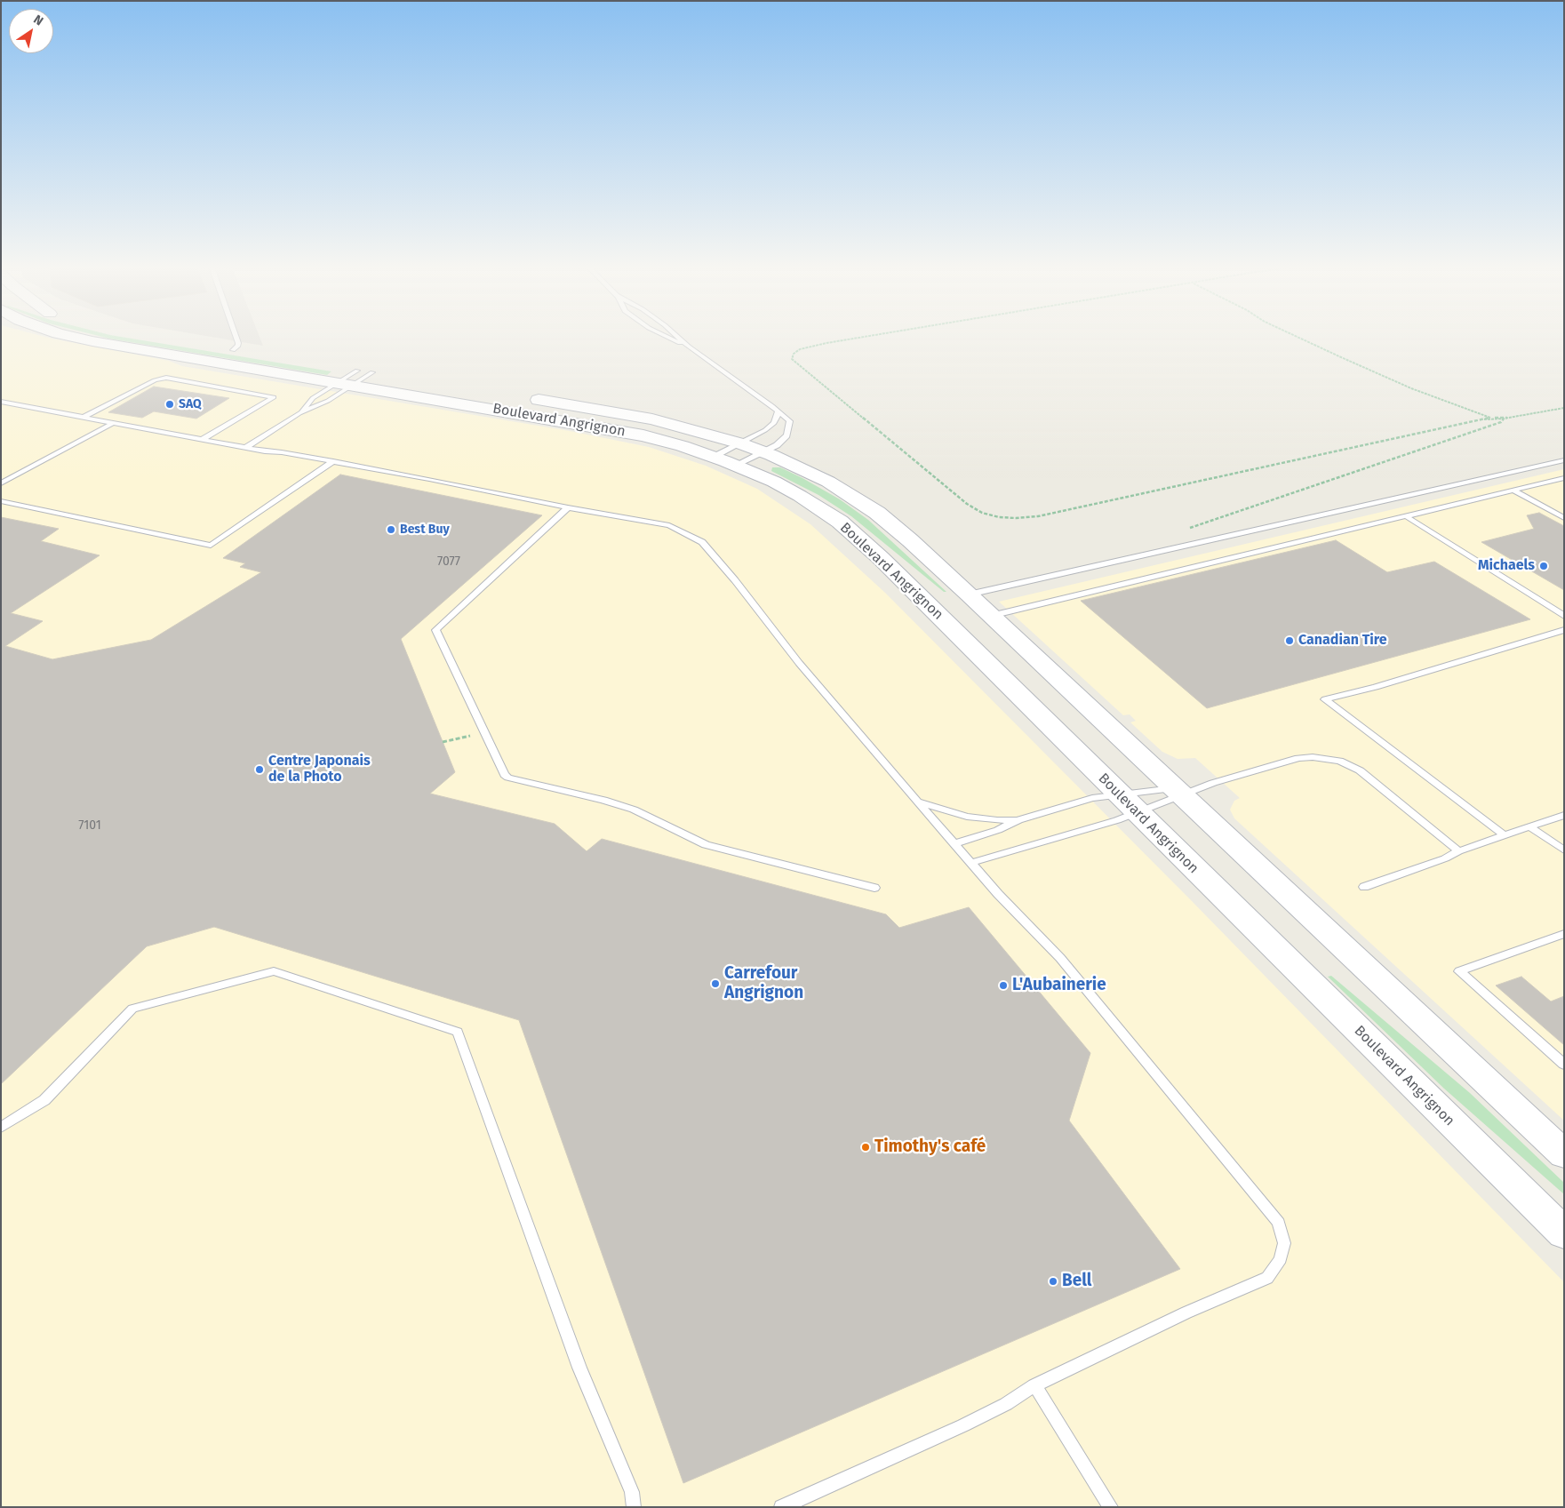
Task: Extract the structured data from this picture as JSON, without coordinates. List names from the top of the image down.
{
  "streets": {
    "main road": ["Boulevard Angrignon"]
  },
  "places": [
    "SAQ",
    "Best Buy",
    "Michaels",
    "Canadian Tire",
    "Centre Japonais de la Photo",
    "Carrefour Angrignon",
    "L'Aubainerie",
    "Timothy's café",
    "Bell"
  ],
  "house_numbers": ["7077", "7101"],
  "north": "top right"
}
